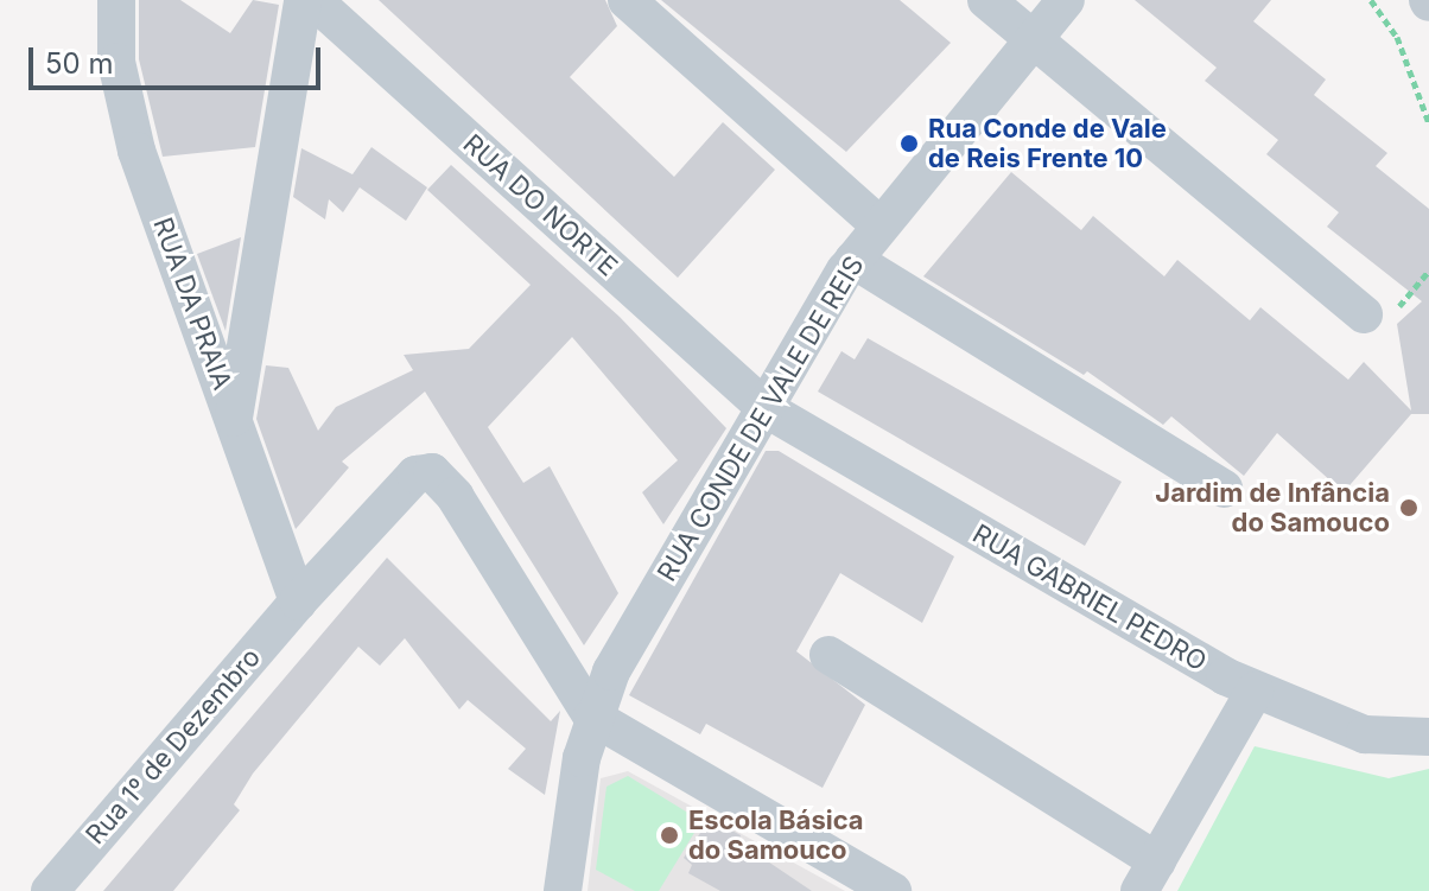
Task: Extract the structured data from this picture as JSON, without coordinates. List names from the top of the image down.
{
  "streets": {
    "street": [
      "RUA DO NORTE",
      "RUA DA PRAIA",
      "RUA CONDE DE VALE DE REIS",
      "RUA GABRIEL PEDRO",
      "Rua 1º de Dezembro"
    ]
  },
  "crossings": [
    ["RUA DO NORTE", "RUA CONDE DE VALE DE REIS"],
    ["RUA DO NORTE", "RUA GABRIEL PEDRO"],
    ["RUA DA PRAIA", "Rua 1º de Dezembro"],
    ["RUA CONDE DE VALE DE REIS", "RUA GABRIEL PEDRO"],
    ["RUA CONDE DE VALE DE REIS", "Rua 1º de Dezembro"]
  ],
  "places": ["Rua Conde de Vale de Reis Frente 10", "Jardim de Infância do Samouco", "Escola Básica do Samouco"],
  "scale_bar": "50 m"
}
